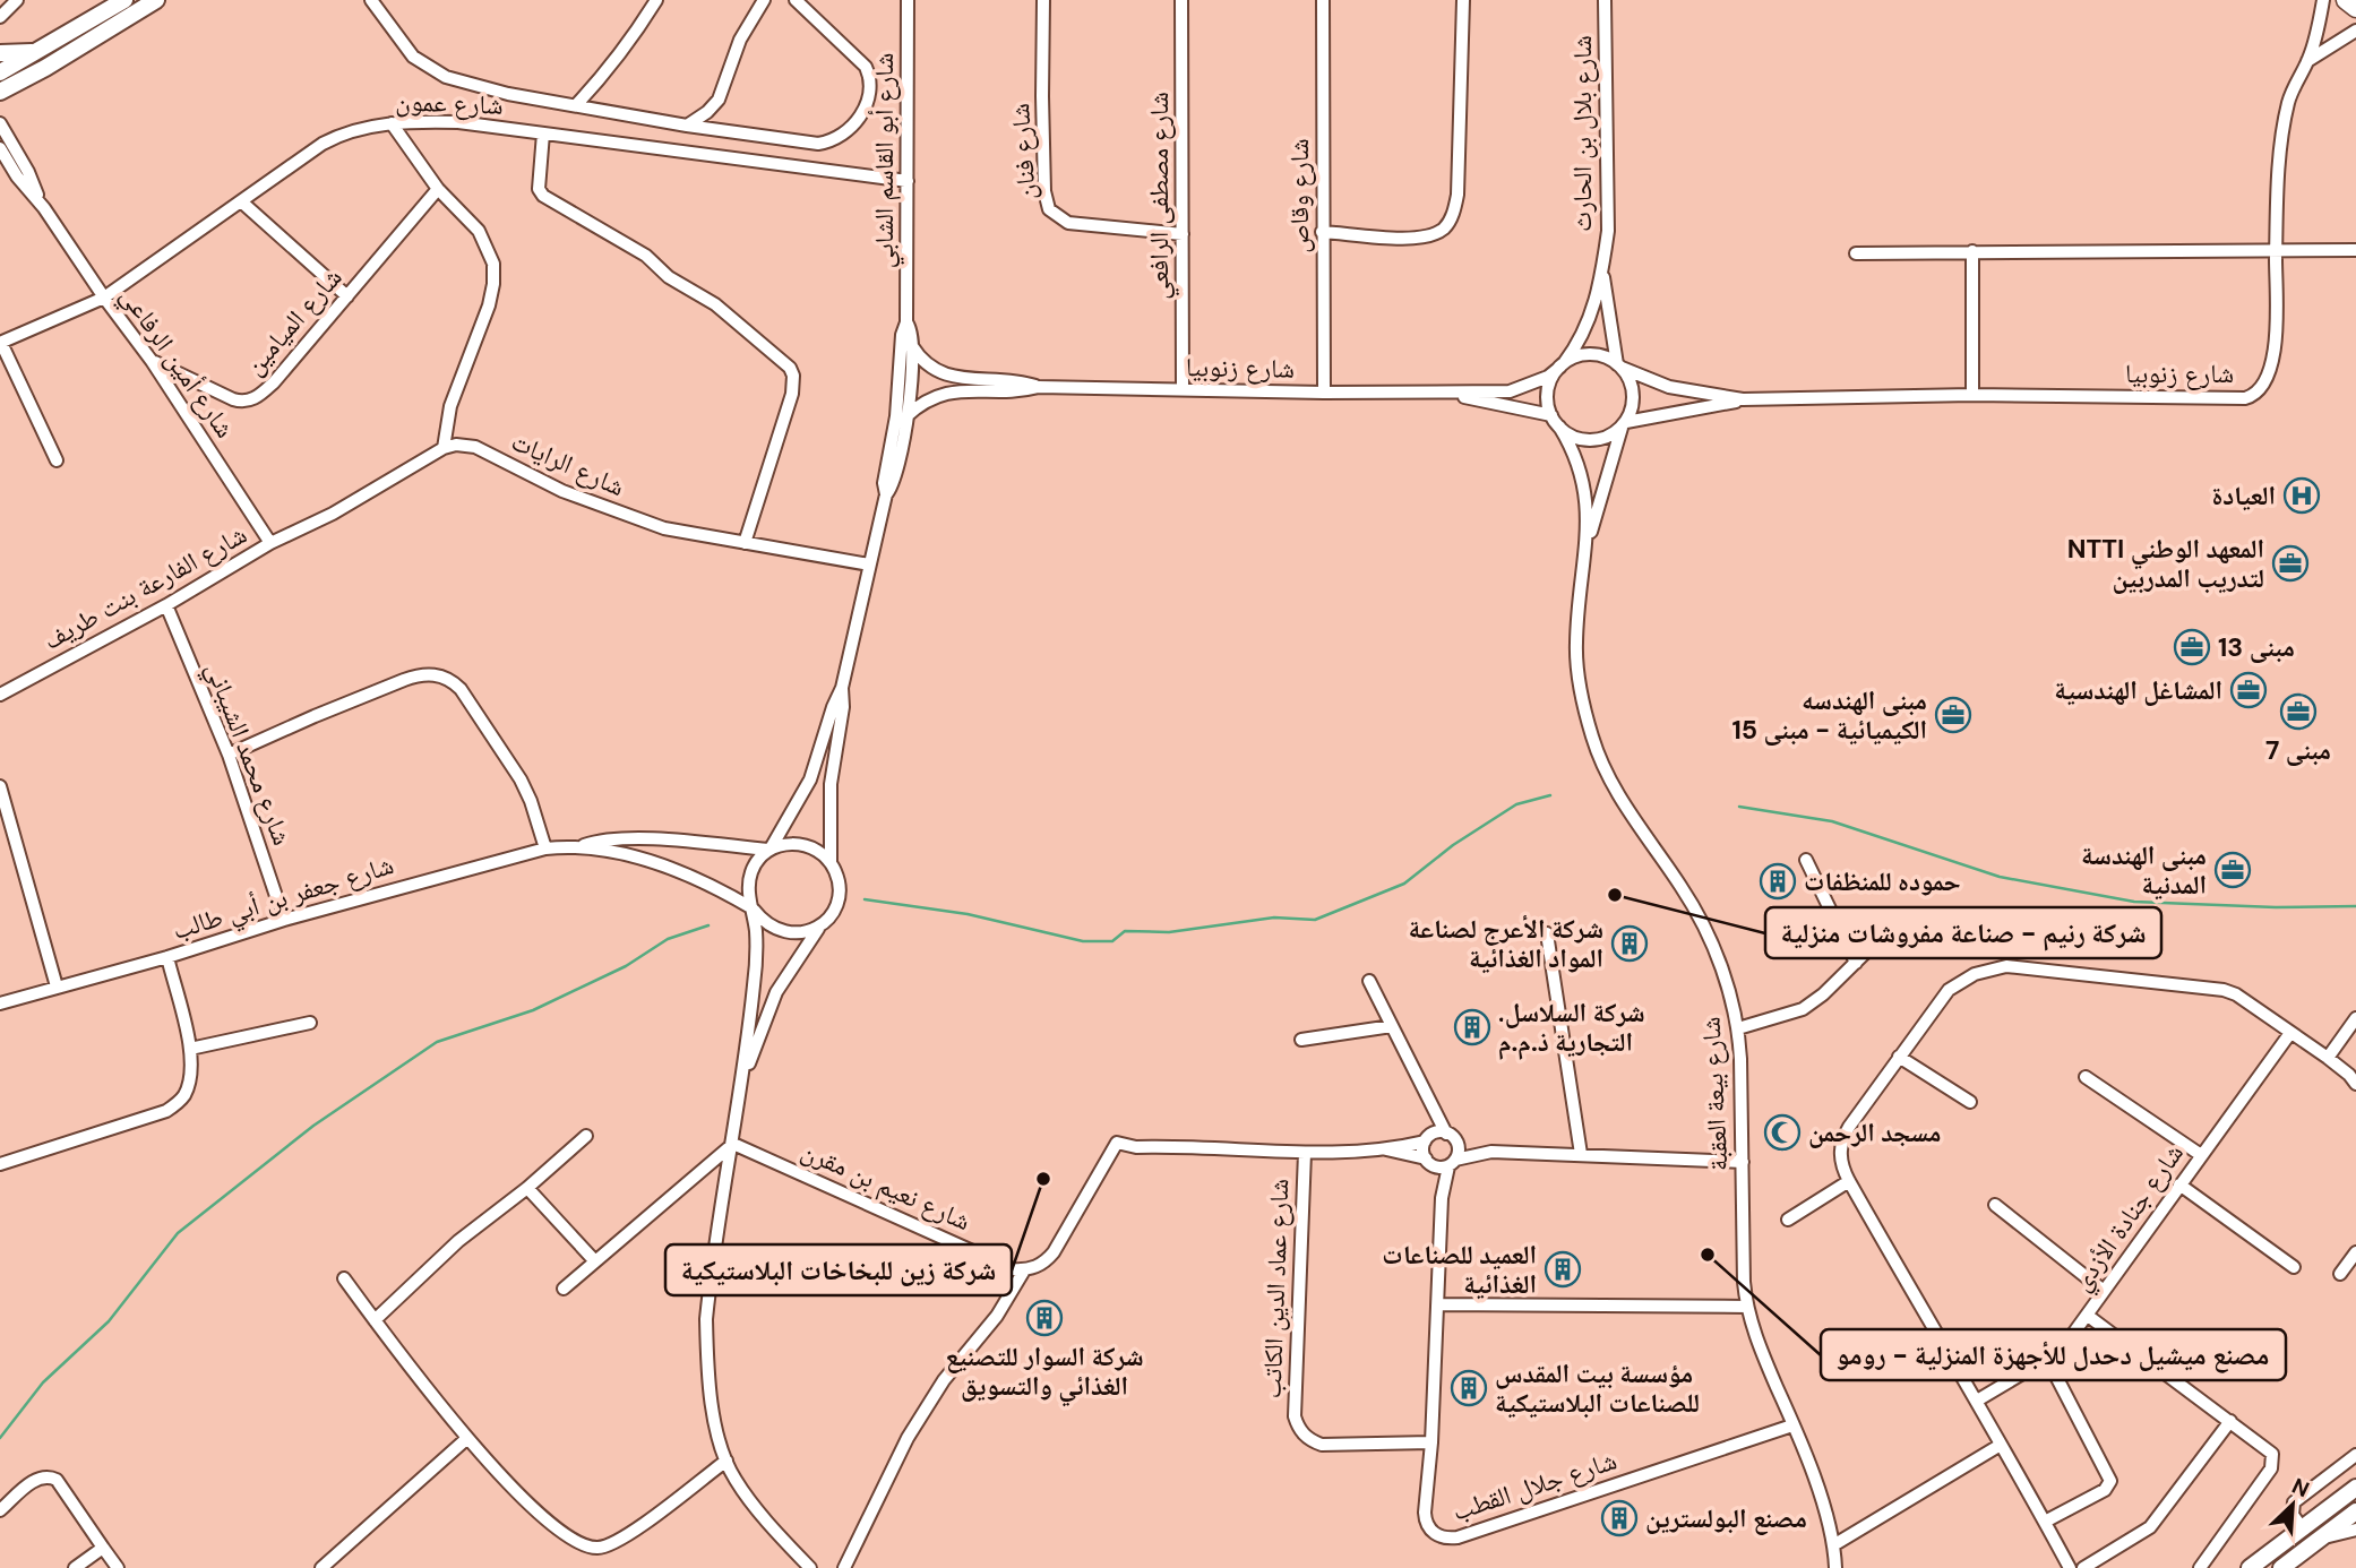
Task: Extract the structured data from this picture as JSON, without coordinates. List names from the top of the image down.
{
  "streets": {
    "street": [
      "شارع عمون",
      "شارع بلال بن الحارث",
      "شارع فنان",
      "شارع أبو القاسم الشابي",
      "شارع مصطفى الرافعي",
      "شارع وقاص",
      "شارع الميامين",
      "شارع أمين الرفاعي",
      "شارع زنوبيا",
      "شارع الرايات",
      "شارع الفارعة بنت طريف",
      "شارع محمد الشيباني",
      "شارع جعفر بن أبي طالب",
      "شارع بيعة العقبة",
      "شارع نعيم بن مقرن",
      "شارع جنادة الأزدي",
      "شارع عماد الدين الكاتب",
      "شارع جلال القطب"
    ]
  },
  "crossings": [
    ["شارع عمون", "شارع أبو القاسم الشابي"],
    ["شارع عمون", "شارع أمين الرفاعي"],
    ["شارع بلال بن الحارث", "شارع زنوبيا"],
    ["شارع بلال بن الحارث", "شارع بيعة العقبة"],
    ["شارع فنان", "شارع مصطفى الرافعي"],
    ["شارع أبو القاسم الشابي", "شارع زنوبيا"],
    ["شارع أبو القاسم الشابي", "شارع الرايات"],
    ["شارع أبو القاسم الشابي", "شارع جعفر بن أبي طالب"],
    ["شارع مصطفى الرافعي", "شارع زنوبيا"],
    ["شارع وقاص", "شارع زنوبيا"],
    ["شارع الميامين", "شارع أمين الرفاعي"],
    ["شارع أمين الرفاعي", "شارع الفارعة بنت طريف"],
    ["شارع زنوبيا", "شارع بيعة العقبة"],
    ["شارع الفارعة بنت طريف", "شارع محمد الشيباني"],
    ["شارع محمد الشيباني", "شارع جعفر بن أبي طالب"],
    ["شارع بيعة العقبة", "شارع جلال القطب"],
    ["شارع عماد الدين الكاتب", "شارع جلال القطب"]
  ],
  "places": {
    "hospital": ["العيادة"],
    "office": [
      "NTTI المعهد الوطني لتدريب المدربين",
      "مبنى 13",
      "المشاغل الهندسية",
      "مبنى 7",
      "مبنى الهندسه الكيميائية - مبنى 15",
      "مبنى الهندسة المدنية"
    ],
    "building": [
      "حموده للمنظفات",
      "شركة الأعرج لصناعة المواد الغذائية",
      ".شركة السلاسل التجارية ذ.م.م",
      "العميد للصناعات الغذائية",
      "شركة السوار للتصنيع الغذائي والتسويق",
      "مؤسسة بيت المقدس للصناعات البلاستيكية",
      "مصنع البولسترين"
    ],
    "other": ["شركة رنيم - صناعة مفروشات منزلية", "شركة زين للبخاخات البلاستيكية", "مصنع ميشيل دحدل للأجهزة المنزلية - رومو"],
    "mosque": ["مسجد الرحمن"]
  },
  "north": "top right"
}
